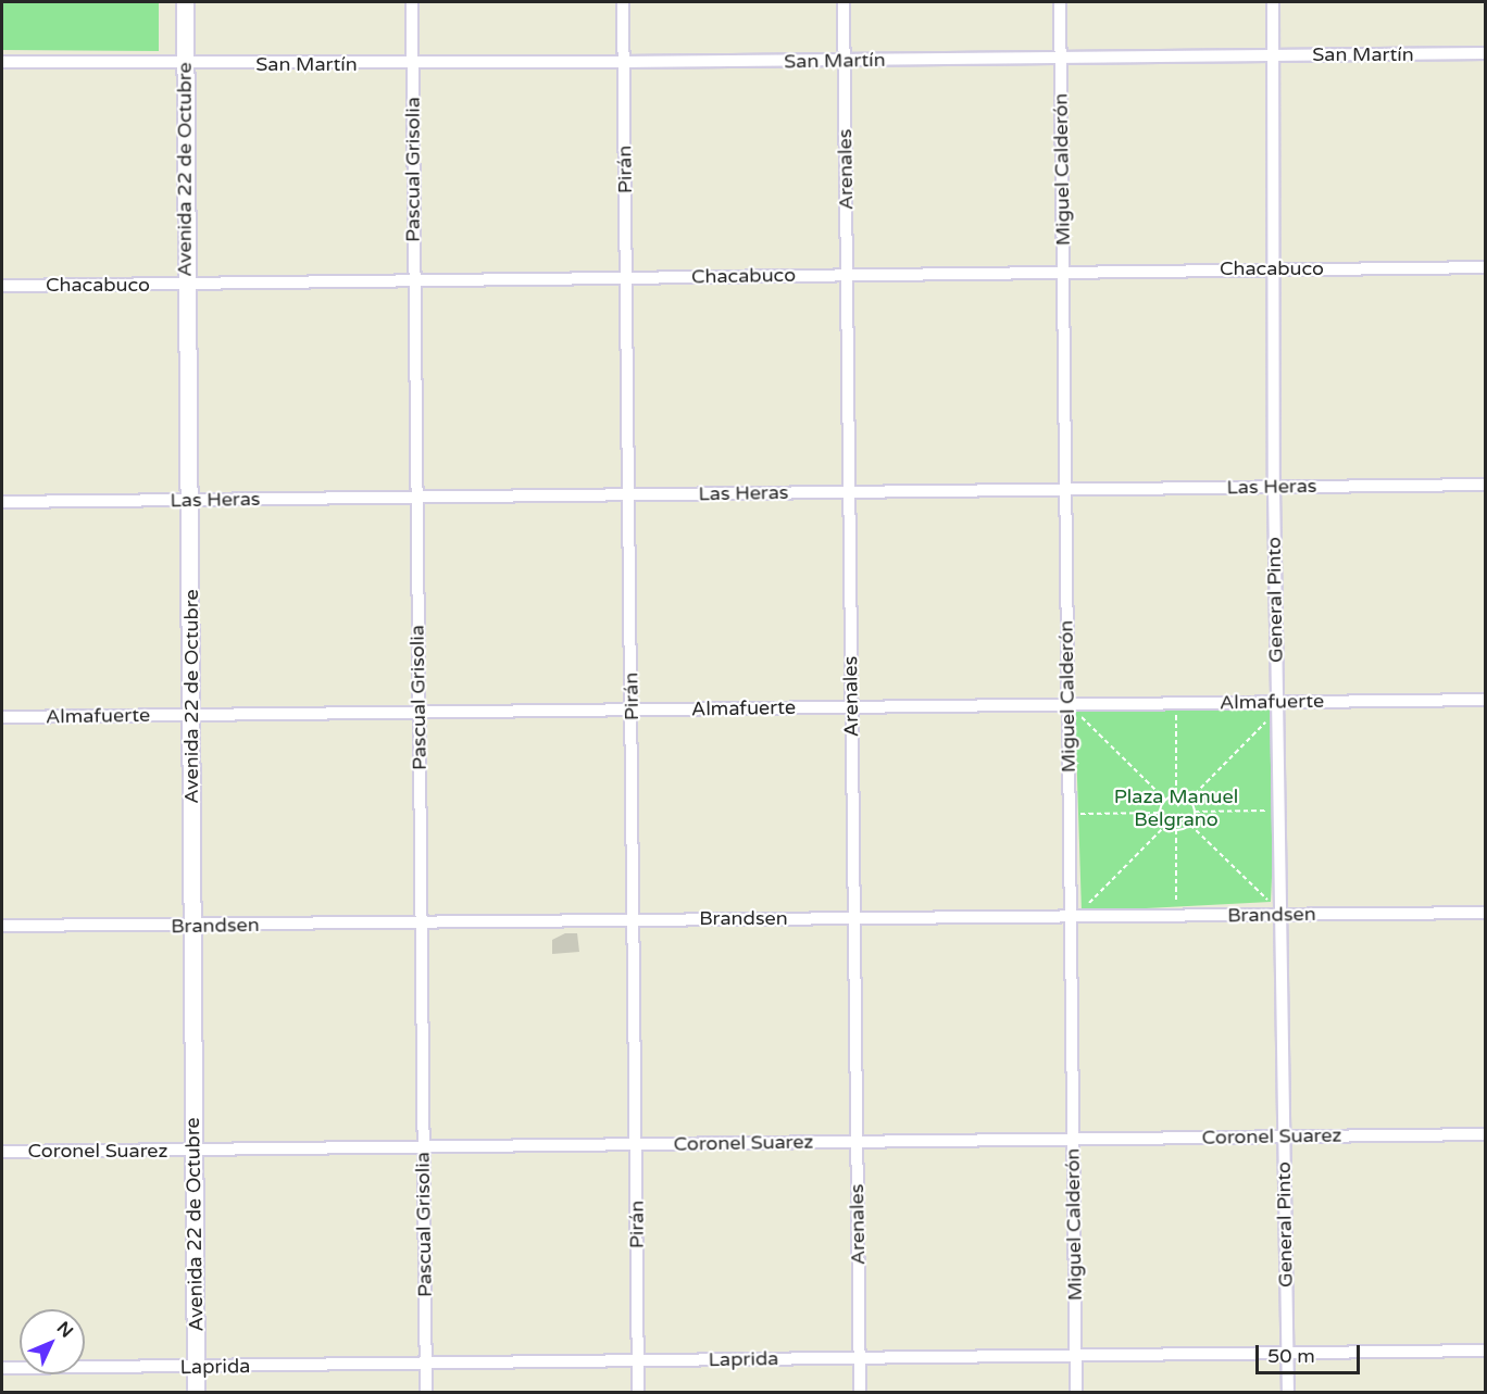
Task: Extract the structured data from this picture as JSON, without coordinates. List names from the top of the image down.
{
  "streets": {
    "main road": ["Avenida 22 de Octubre"],
    "street": [
      "San Martín",
      "Pascual Grisolia",
      "Pirán",
      "Arenales",
      "Miguel Calderón",
      "Chacabuco",
      "Las Heras",
      "General Pinto",
      "Almafuerte",
      "Brandsen",
      "Coronel Suarez",
      "Laprida"
    ]
  },
  "crossings": [
    ["San Martín", "Avenida 22 de Octubre"],
    ["San Martín", "Pascual Grisolia"],
    ["San Martín", "Pirán"],
    ["San Martín", "Arenales"],
    ["San Martín", "Miguel Calderón"],
    ["San Martín", "General Pinto"],
    ["Avenida 22 de Octubre", "Chacabuco"],
    ["Avenida 22 de Octubre", "Las Heras"],
    ["Avenida 22 de Octubre", "Almafuerte"],
    ["Avenida 22 de Octubre", "Brandsen"],
    ["Avenida 22 de Octubre", "Coronel Suarez"],
    ["Avenida 22 de Octubre", "Laprida"],
    ["Pascual Grisolia", "Chacabuco"],
    ["Pascual Grisolia", "Las Heras"],
    ["Pascual Grisolia", "Almafuerte"],
    ["Pascual Grisolia", "Brandsen"],
    ["Pascual Grisolia", "Coronel Suarez"],
    ["Pascual Grisolia", "Laprida"],
    ["Pirán", "Chacabuco"],
    ["Pirán", "Las Heras"],
    ["Pirán", "Almafuerte"],
    ["Pirán", "Brandsen"],
    ["Pirán", "Coronel Suarez"],
    ["Pirán", "Laprida"],
    ["Arenales", "Chacabuco"],
    ["Arenales", "Las Heras"],
    ["Arenales", "Almafuerte"],
    ["Arenales", "Brandsen"],
    ["Arenales", "Coronel Suarez"],
    ["Arenales", "Laprida"],
    ["Miguel Calderón", "Chacabuco"],
    ["Miguel Calderón", "Las Heras"],
    ["Miguel Calderón", "Almafuerte"],
    ["Miguel Calderón", "Brandsen"],
    ["Miguel Calderón", "Coronel Suarez"],
    ["Miguel Calderón", "Laprida"],
    ["Chacabuco", "General Pinto"],
    ["Las Heras", "General Pinto"],
    ["General Pinto", "Almafuerte"],
    ["General Pinto", "Brandsen"],
    ["General Pinto", "Coronel Suarez"],
    ["General Pinto", "Laprida"]
  ],
  "parks": ["Plaza Manuel Belgrano"],
  "scale_bar": "50 m",
  "north": "top right"
}
